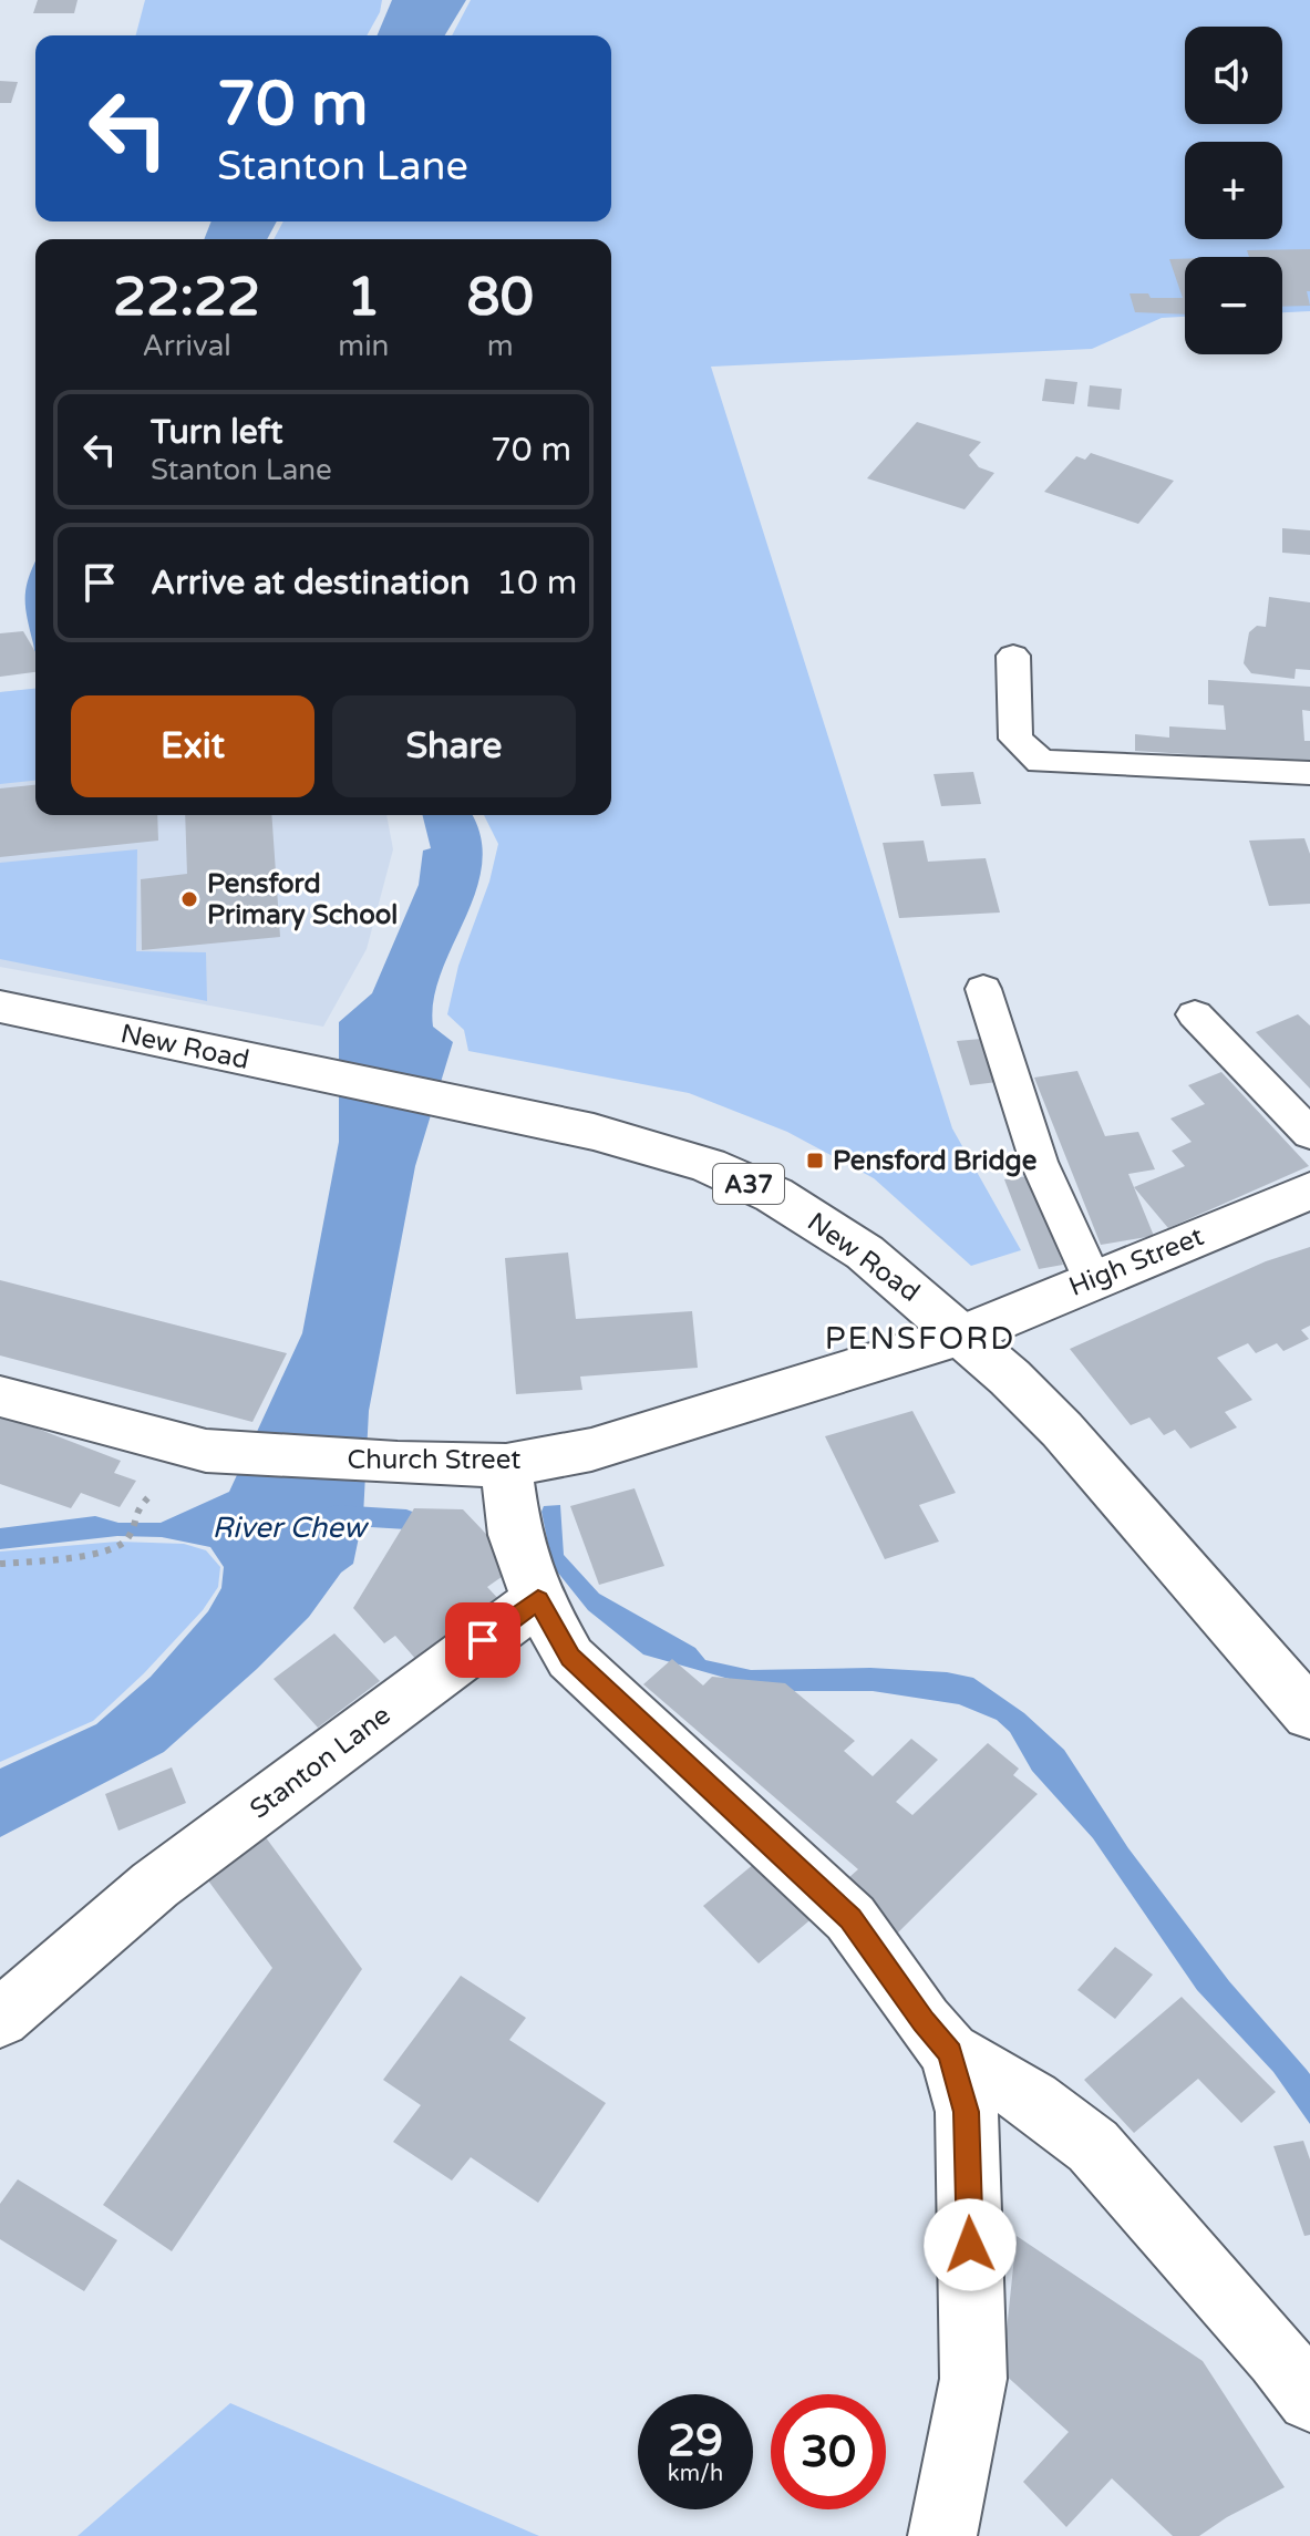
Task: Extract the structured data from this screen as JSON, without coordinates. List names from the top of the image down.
{
  "streets": {
    "main road": [
      "New Road",
      "A37",
      "High Street",
      "Church Street",
      "Stanton Lane"
    ]
  },
  "crossings": [
    ["New Road", "High Street"],
    ["New Road", "Church Street"],
    ["High Street", "Church Street"]
  ],
  "districts": ["PENSFORD"],
  "water": ["River Chew"],
  "places": {
    "other": ["Pensford Primary School"],
    "transit": ["Pensford Bridge"]
  },
  "page": {
    "map_buttons": ["+", "−"],
    "turn": ["70 m", "Stanton Lane"],
    "eta": [
      "22:22",
      "Arrival",
      "1",
      "min",
      "80",
      "m"
    ],
    "list": [
      {
        "name": "Turn left",
        "note": "Stanton Lane",
        "value": "70 m"
      },
      {
        "name": "Arrive at destination",
        "value": "10 m"
      }
    ],
    "buttons": ["Exit", "Share"],
    "speed": "29 km/h",
    "limit": "30"
  }
}
